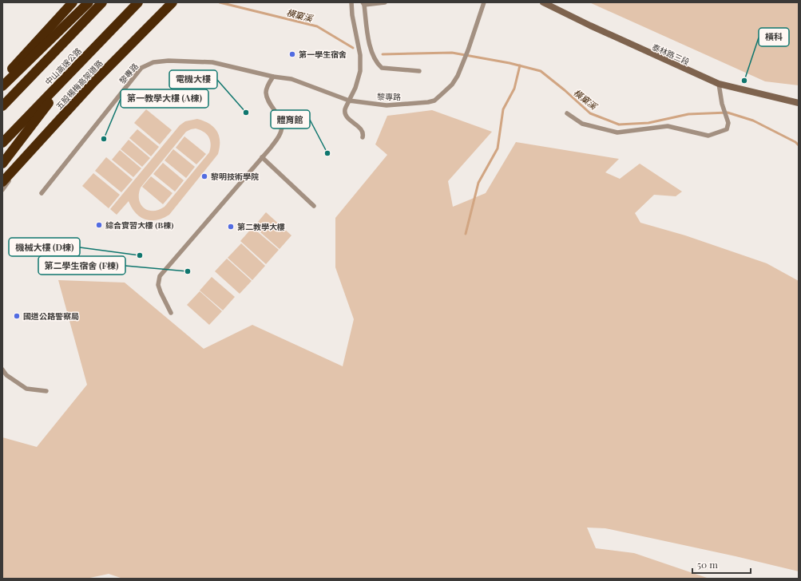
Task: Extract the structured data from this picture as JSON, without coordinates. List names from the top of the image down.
{
  "streets": {
    "highway": ["中山高速公路", "五股楊梅高架道路"],
    "main road": ["泰林路三段"],
    "lane": ["黎專路"]
  },
  "water": ["橫窠溪"],
  "places": [
    "第一學生宿舍",
    "橫科",
    "電機大樓",
    "第一教學大樓 (A棟)",
    "體育館",
    "黎明技術學院",
    "綜合實習大樓 (B棟)",
    "第二教學大樓",
    "機械大樓 (D棟)",
    "第二學生宿舍 (F棟)",
    "國道公路警察局"
  ],
  "scale_bar": "50 m"
}
